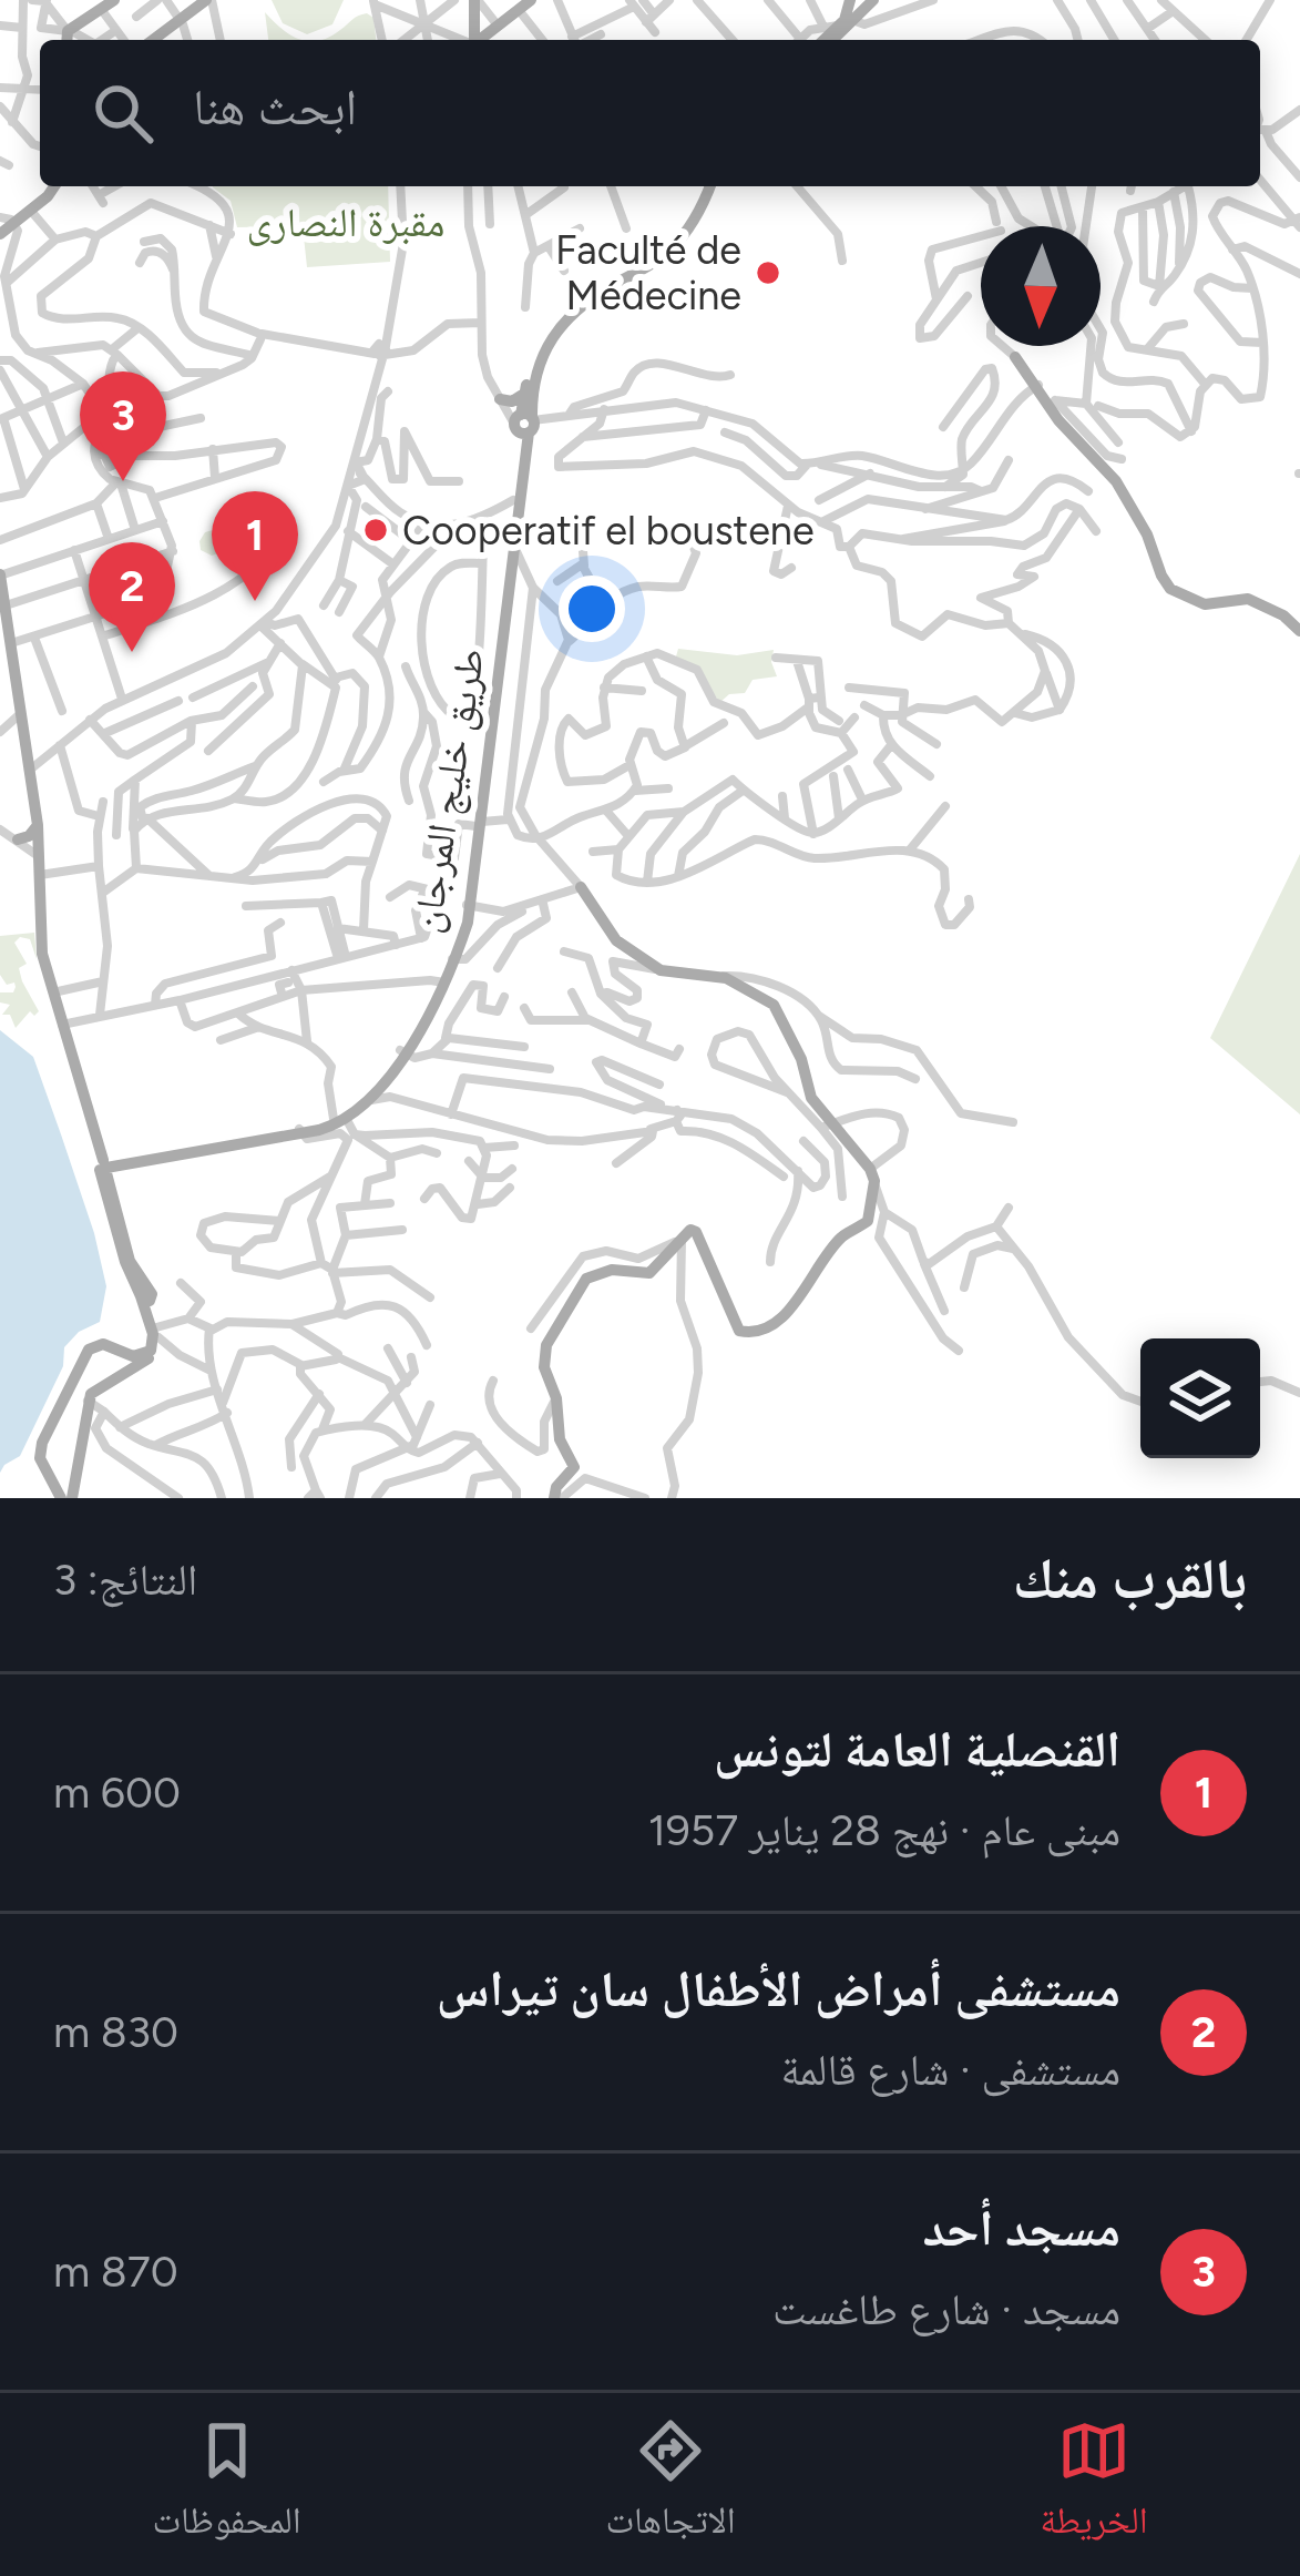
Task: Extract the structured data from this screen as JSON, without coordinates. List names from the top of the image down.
{
  "streets": {
    "main road": ["طريق خليج المرجان"]
  },
  "parks": ["مقبرة النصارى"],
  "places": ["Faculté de Médecine", "Cooperatif el boustene"],
  "north": "bottom",
  "page": {
    "search": "ابحث هنا",
    "pins": ["3", "1", "2"],
    "heading": ["بالقرب منك", "النتائج: 3"],
    "list": [
      {
        "mark": "1",
        "name": "القنصلية العامة لتونس",
        "note": "مبنى عام · نهج 28 يناير 1957",
        "value": "600 m"
      },
      {
        "mark": "2",
        "name": "مستشفى أمراض الأطفال سان تيراس",
        "note": "مستشفى · شارع قالمة",
        "value": "830 m"
      },
      {
        "mark": "3",
        "name": "مسجد أحد",
        "note": "مسجد · شارع طاغست",
        "value": "870 m"
      }
    ],
    "nav": ["الخريطة", "الاتجاهات", "المحفوظات"]
  }
}
